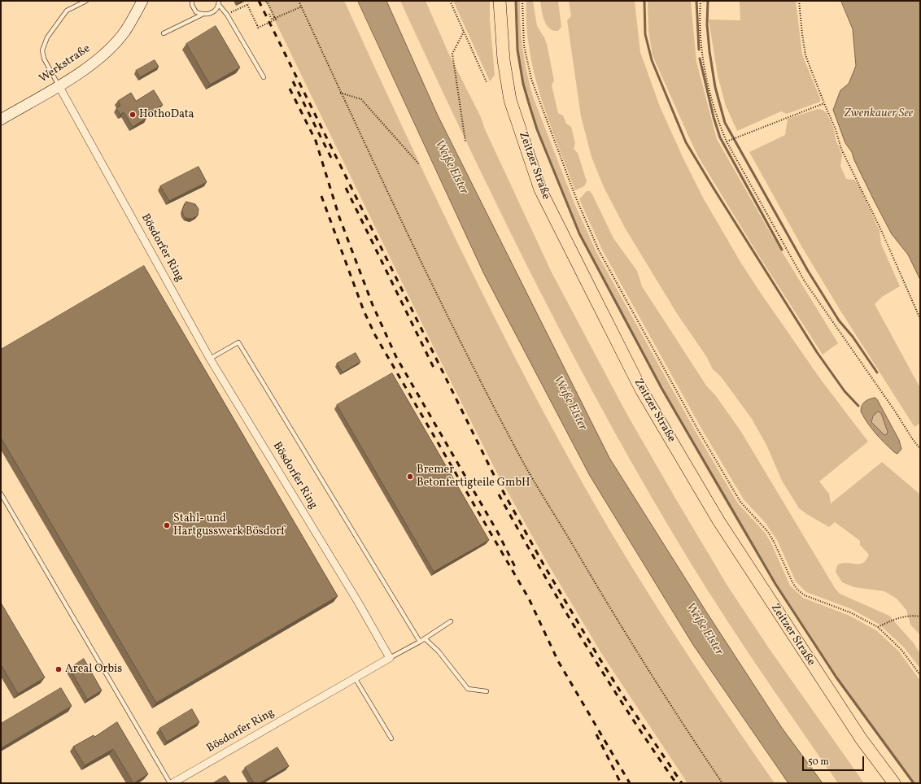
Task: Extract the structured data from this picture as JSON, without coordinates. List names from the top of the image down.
{
  "streets": {
    "main road": ["Werkstraße", "Zeitzer Straße"],
    "street": ["Bösdorfer Ring"]
  },
  "crossings": [
    ["Werkstraße", "Bösdorfer Ring"]
  ],
  "water": ["Zwenkauer See", "Weiße Elster"],
  "places": [
    "HothoData",
    "Bremer Betonfertigteile GmbH",
    "Stahl- und Hartgusswerk Bösdorf",
    "Areal Orbis"
  ],
  "scale_bar": "50 m"
}
